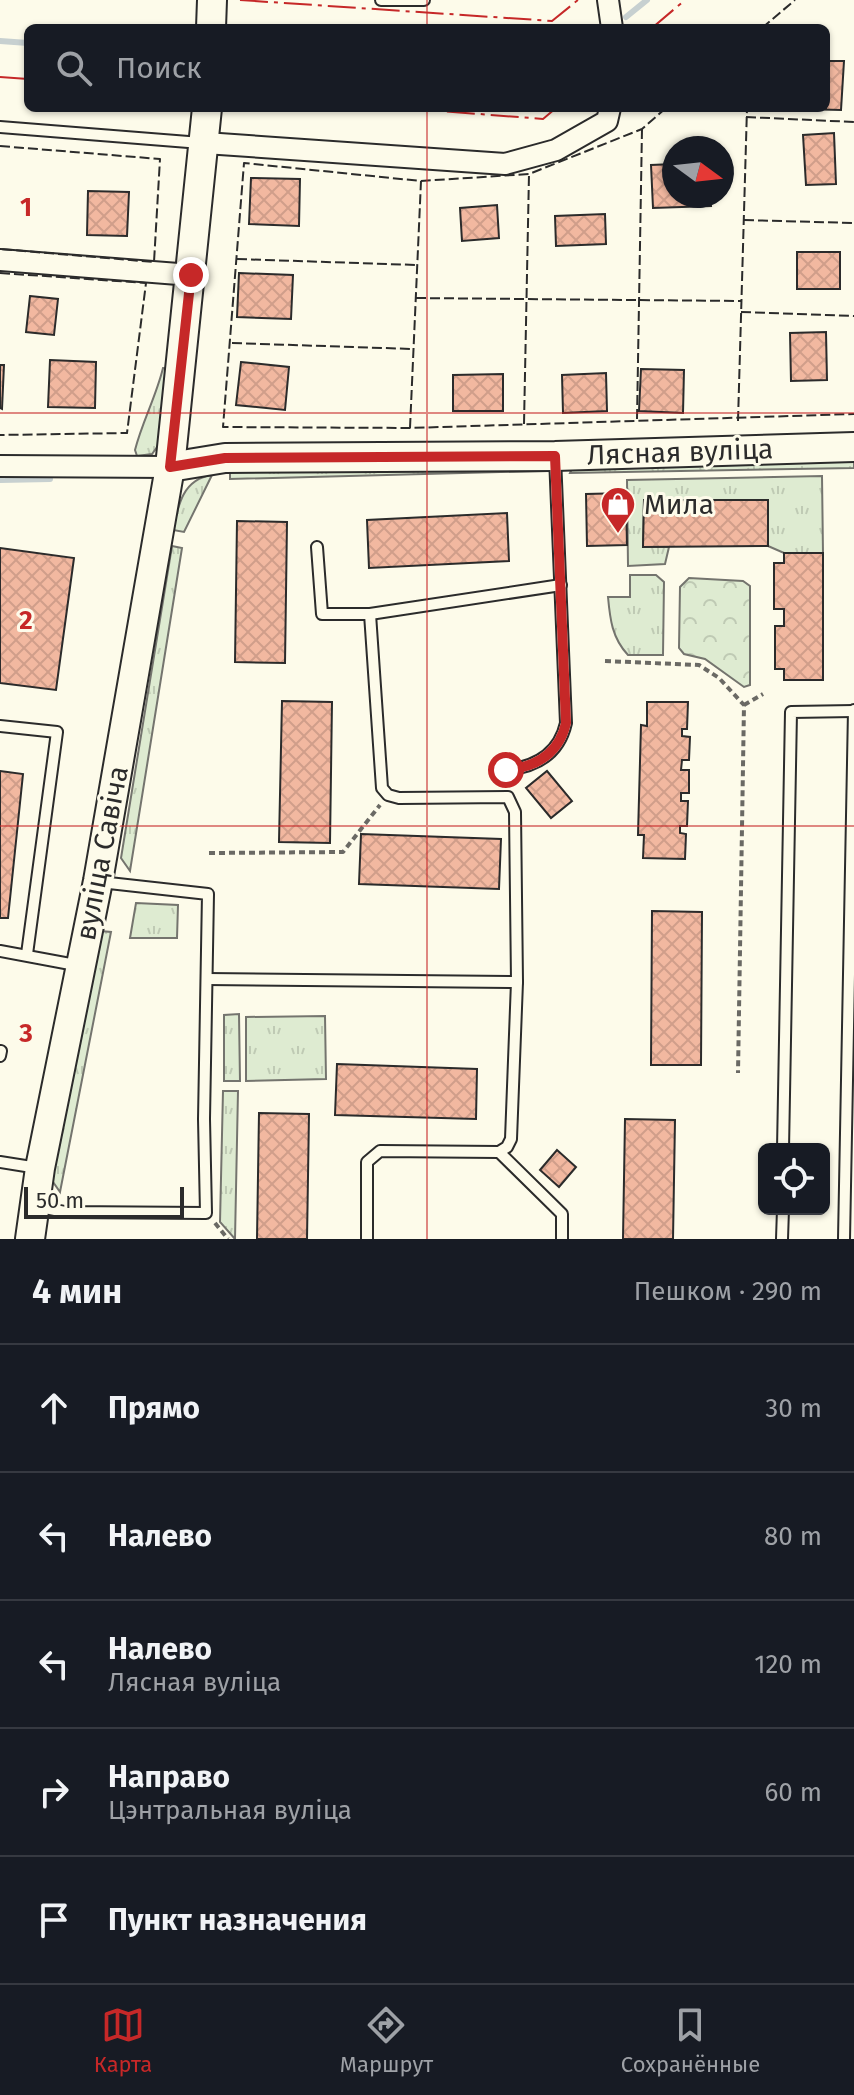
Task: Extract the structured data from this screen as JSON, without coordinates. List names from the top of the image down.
{
  "streets": {
    "street": ["Лясная вуліца", "вуліца Савіча"]
  },
  "crossings": [
    ["Лясная вуліца", "вуліца Савіча"]
  ],
  "places": {
    "shop": ["Мила"]
  },
  "scale_bar": "50 m",
  "north": "right",
  "page": {
    "search": "Поиск",
    "scale": "50 m",
    "heading": ["4 мин", "Пешком · 290 m"],
    "list": [
      ["Прямо", "30 m"],
      ["Налево", "80 m"],
      ["Налево", "Лясная вуліца", "120 m"],
      ["Направо", "Цэнтральная вуліца", "60 m"],
      "Пункт назначения"
    ],
    "nav": ["Карта", "Маршрут", "Сохранённые"]
  },
  "grid": {
    "rows": ["1", "2", "3"]
  }
}
